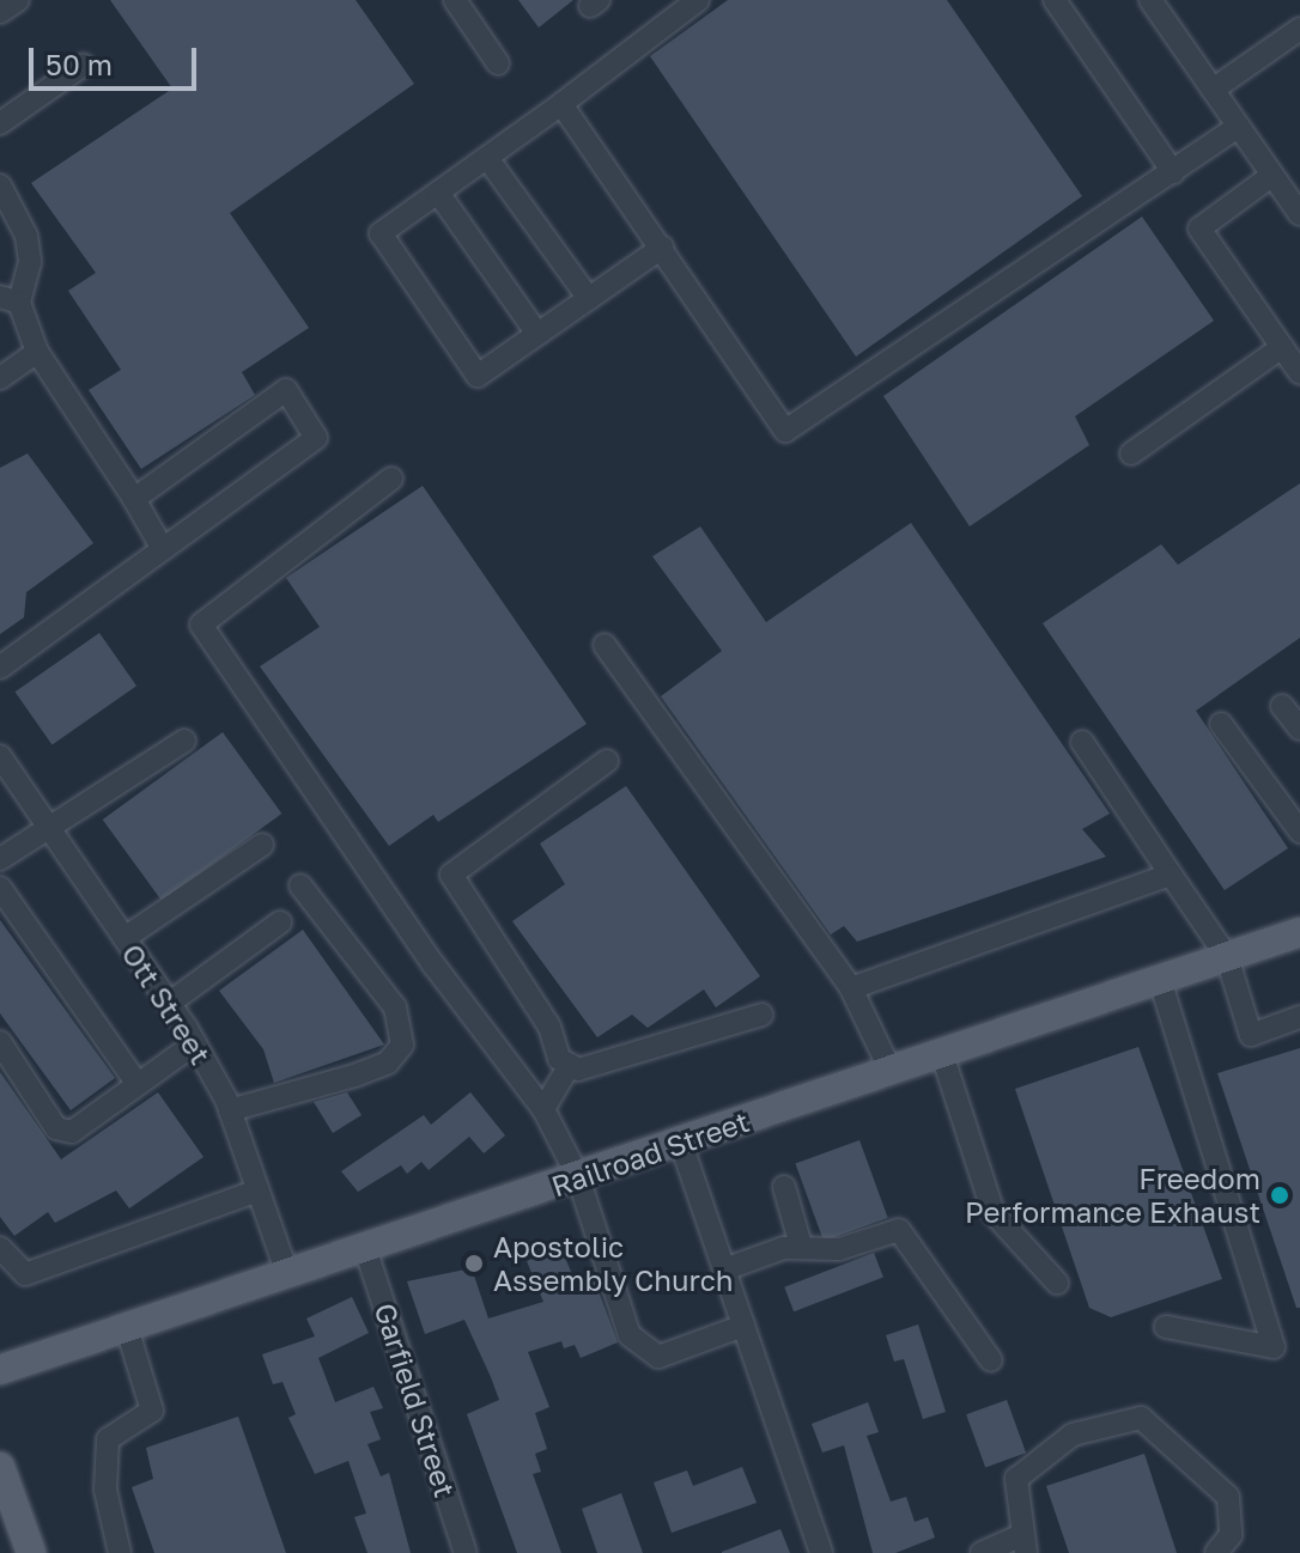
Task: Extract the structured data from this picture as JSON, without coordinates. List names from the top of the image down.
{
  "streets": {
    "main road": ["Railroad Street"],
    "street": ["Ott Street", "Garfield Street"]
  },
  "crossings": [
    ["Ott Street", "Railroad Street"],
    ["Railroad Street", "Garfield Street"]
  ],
  "places": ["Freedom Performance Exhaust", "Apostolic Assembly Church"],
  "scale_bar": "50 m"
}
